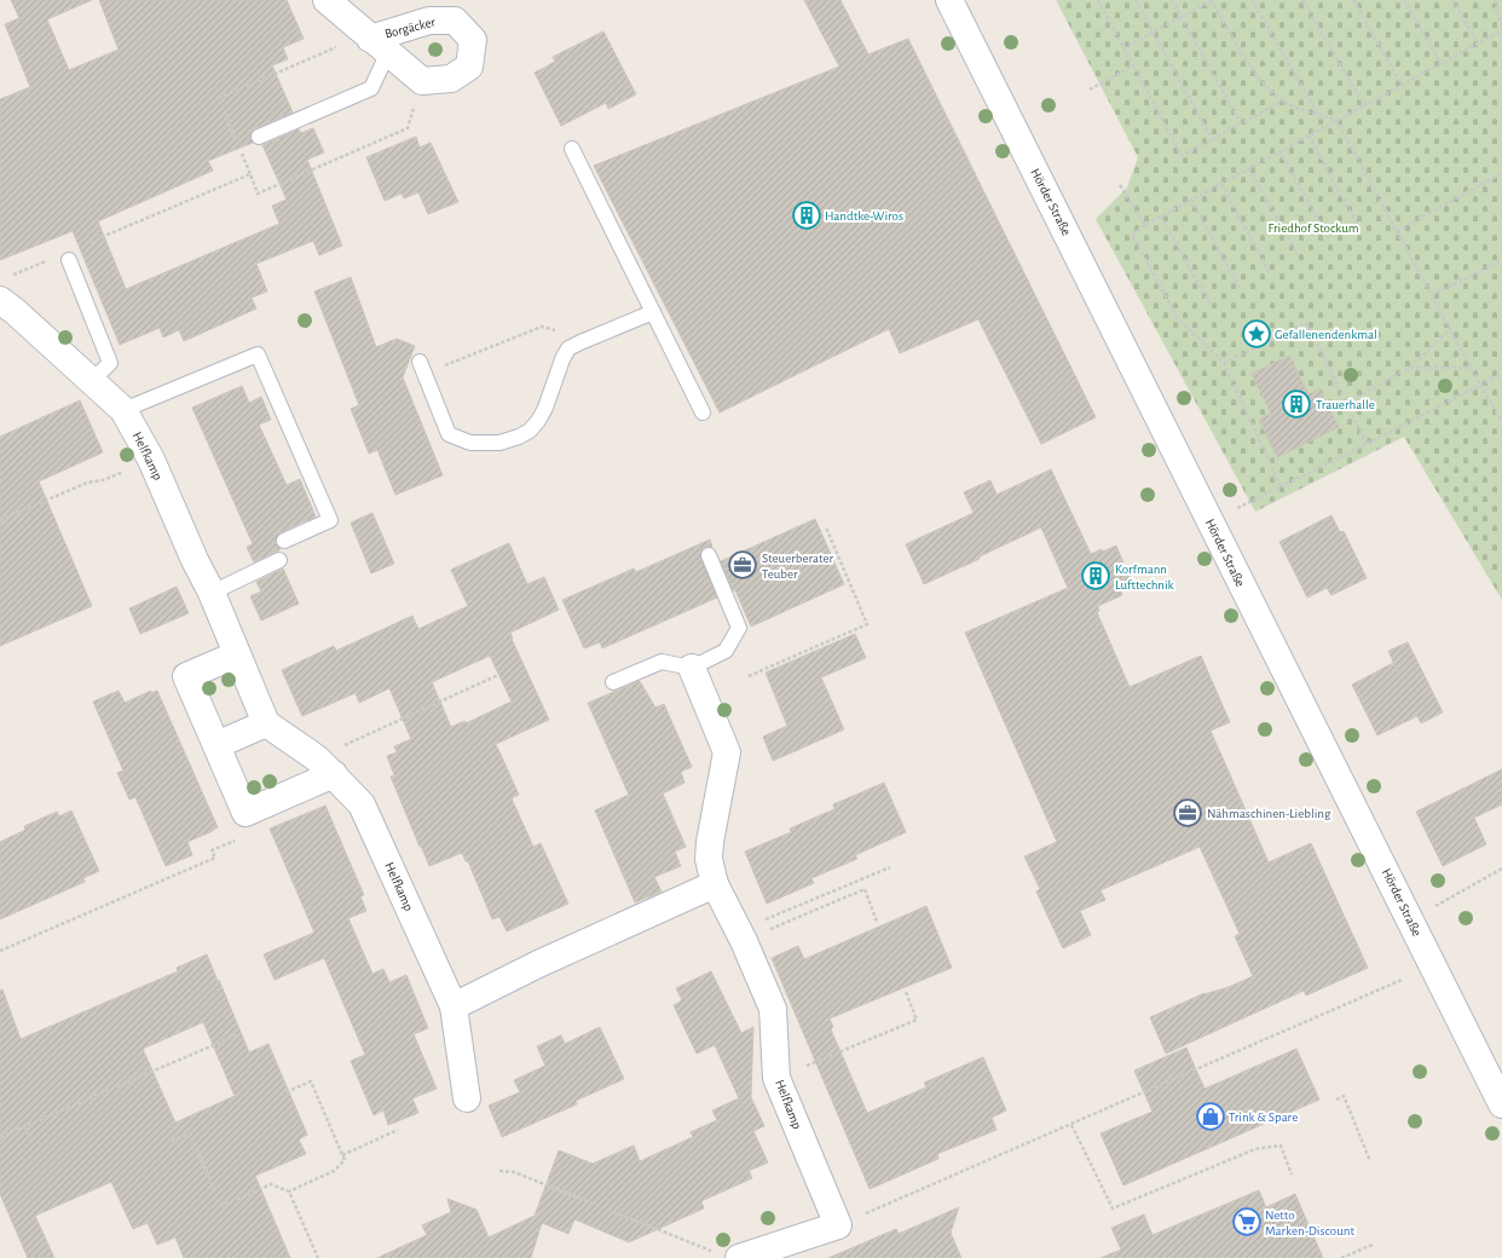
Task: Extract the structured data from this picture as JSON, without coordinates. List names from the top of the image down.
{
  "streets": {
    "street": ["Borgäcker", "Hörder Straße", "Helfkamp"]
  },
  "parks": ["Friedhof Stockum"],
  "places": {
    "building": ["Handtke-Wiros", "Trauerhalle", "Korfmann Lufttechnik"],
    "place": ["Gefallenendenkmal"],
    "office": ["Steuerberater Teuber", "Nähmaschinen-Liebling"],
    "shop": ["Trink & Spare"],
    "supermarket": ["Netto Marken-Discount"]
  }
}
